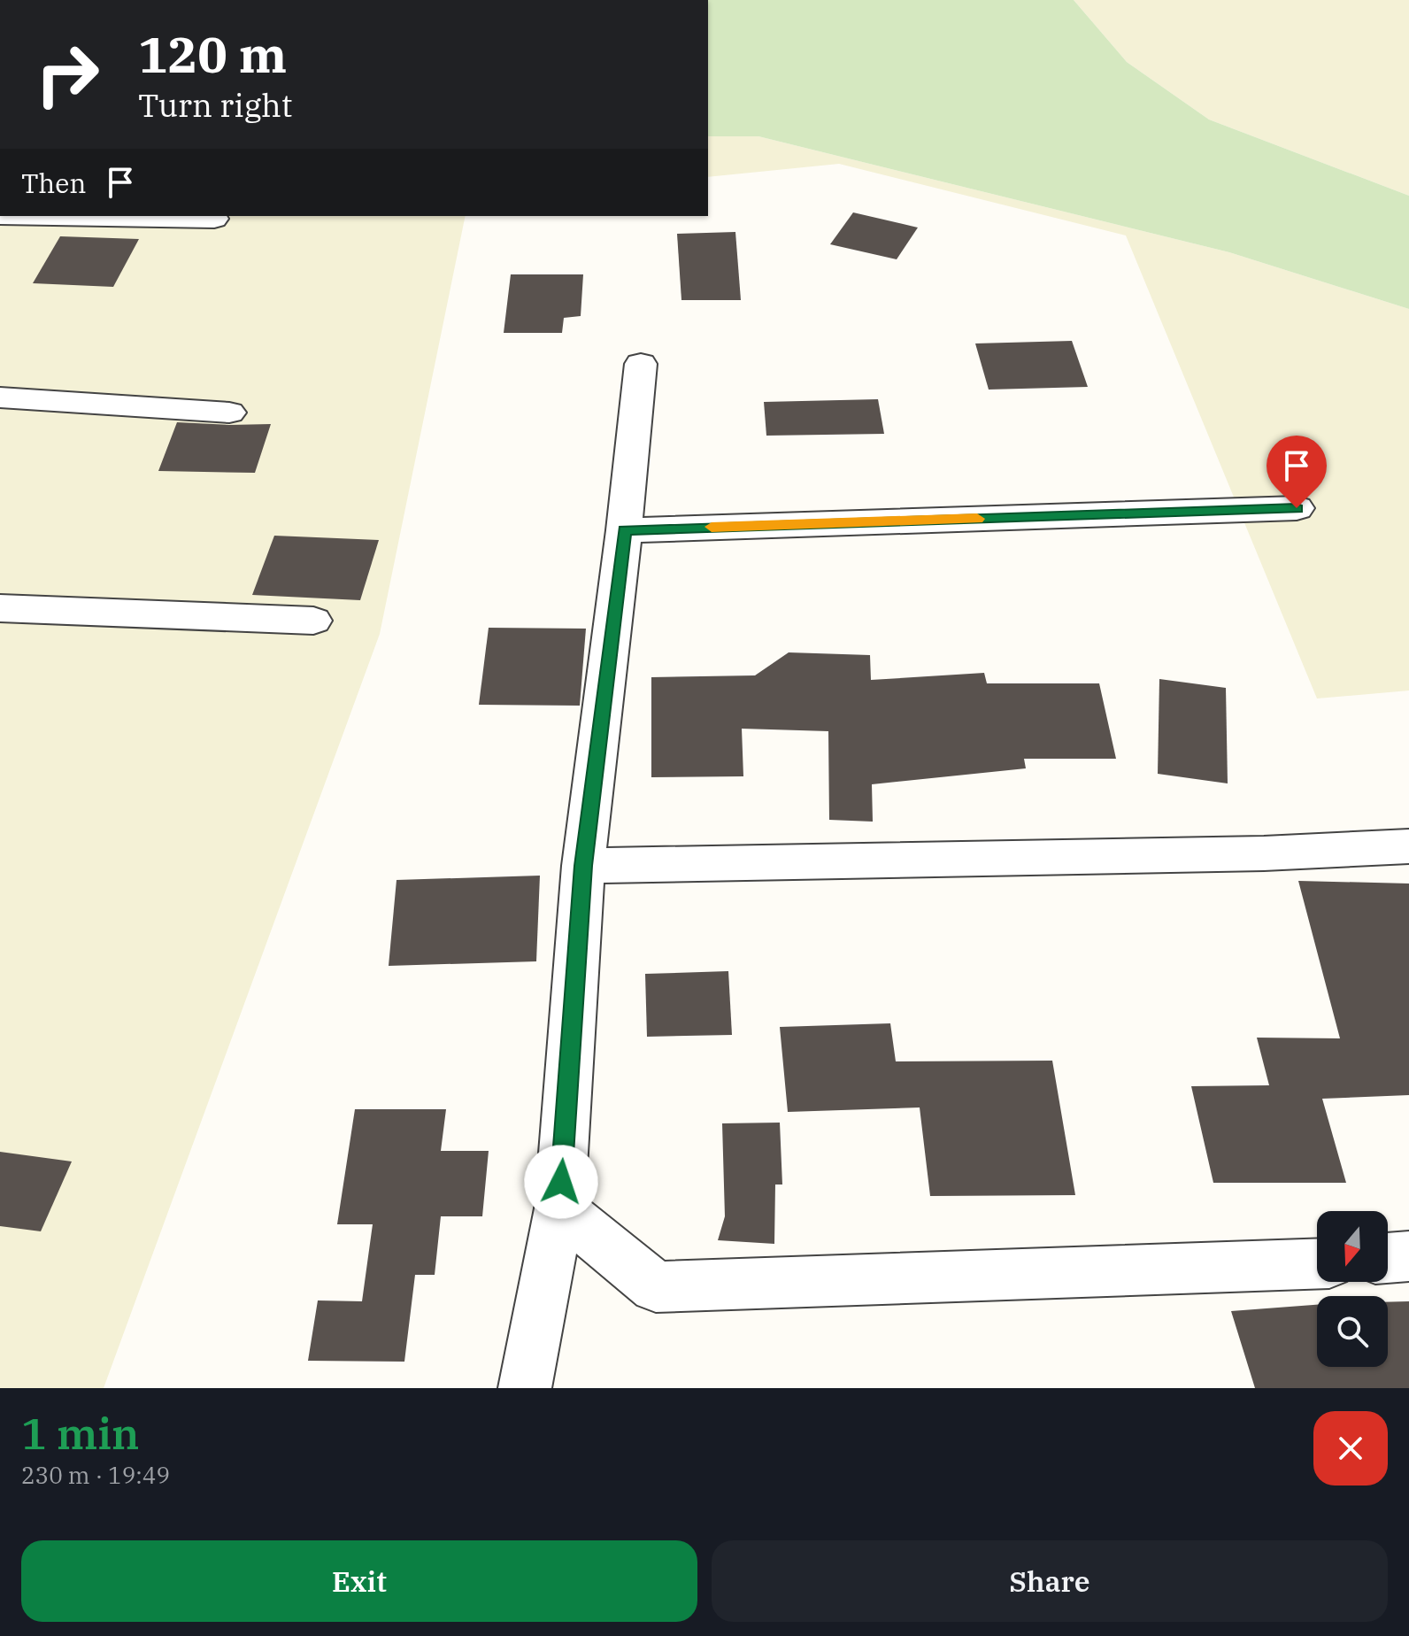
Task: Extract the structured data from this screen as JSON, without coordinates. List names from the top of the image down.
{
  "north": "bottom",
  "page": {
    "turn": ["120 m", "Turn right"],
    "then": "Then",
    "heading": ["1 min", "230 m · 19:49"],
    "buttons": ["Exit", "Share"]
  }
}
